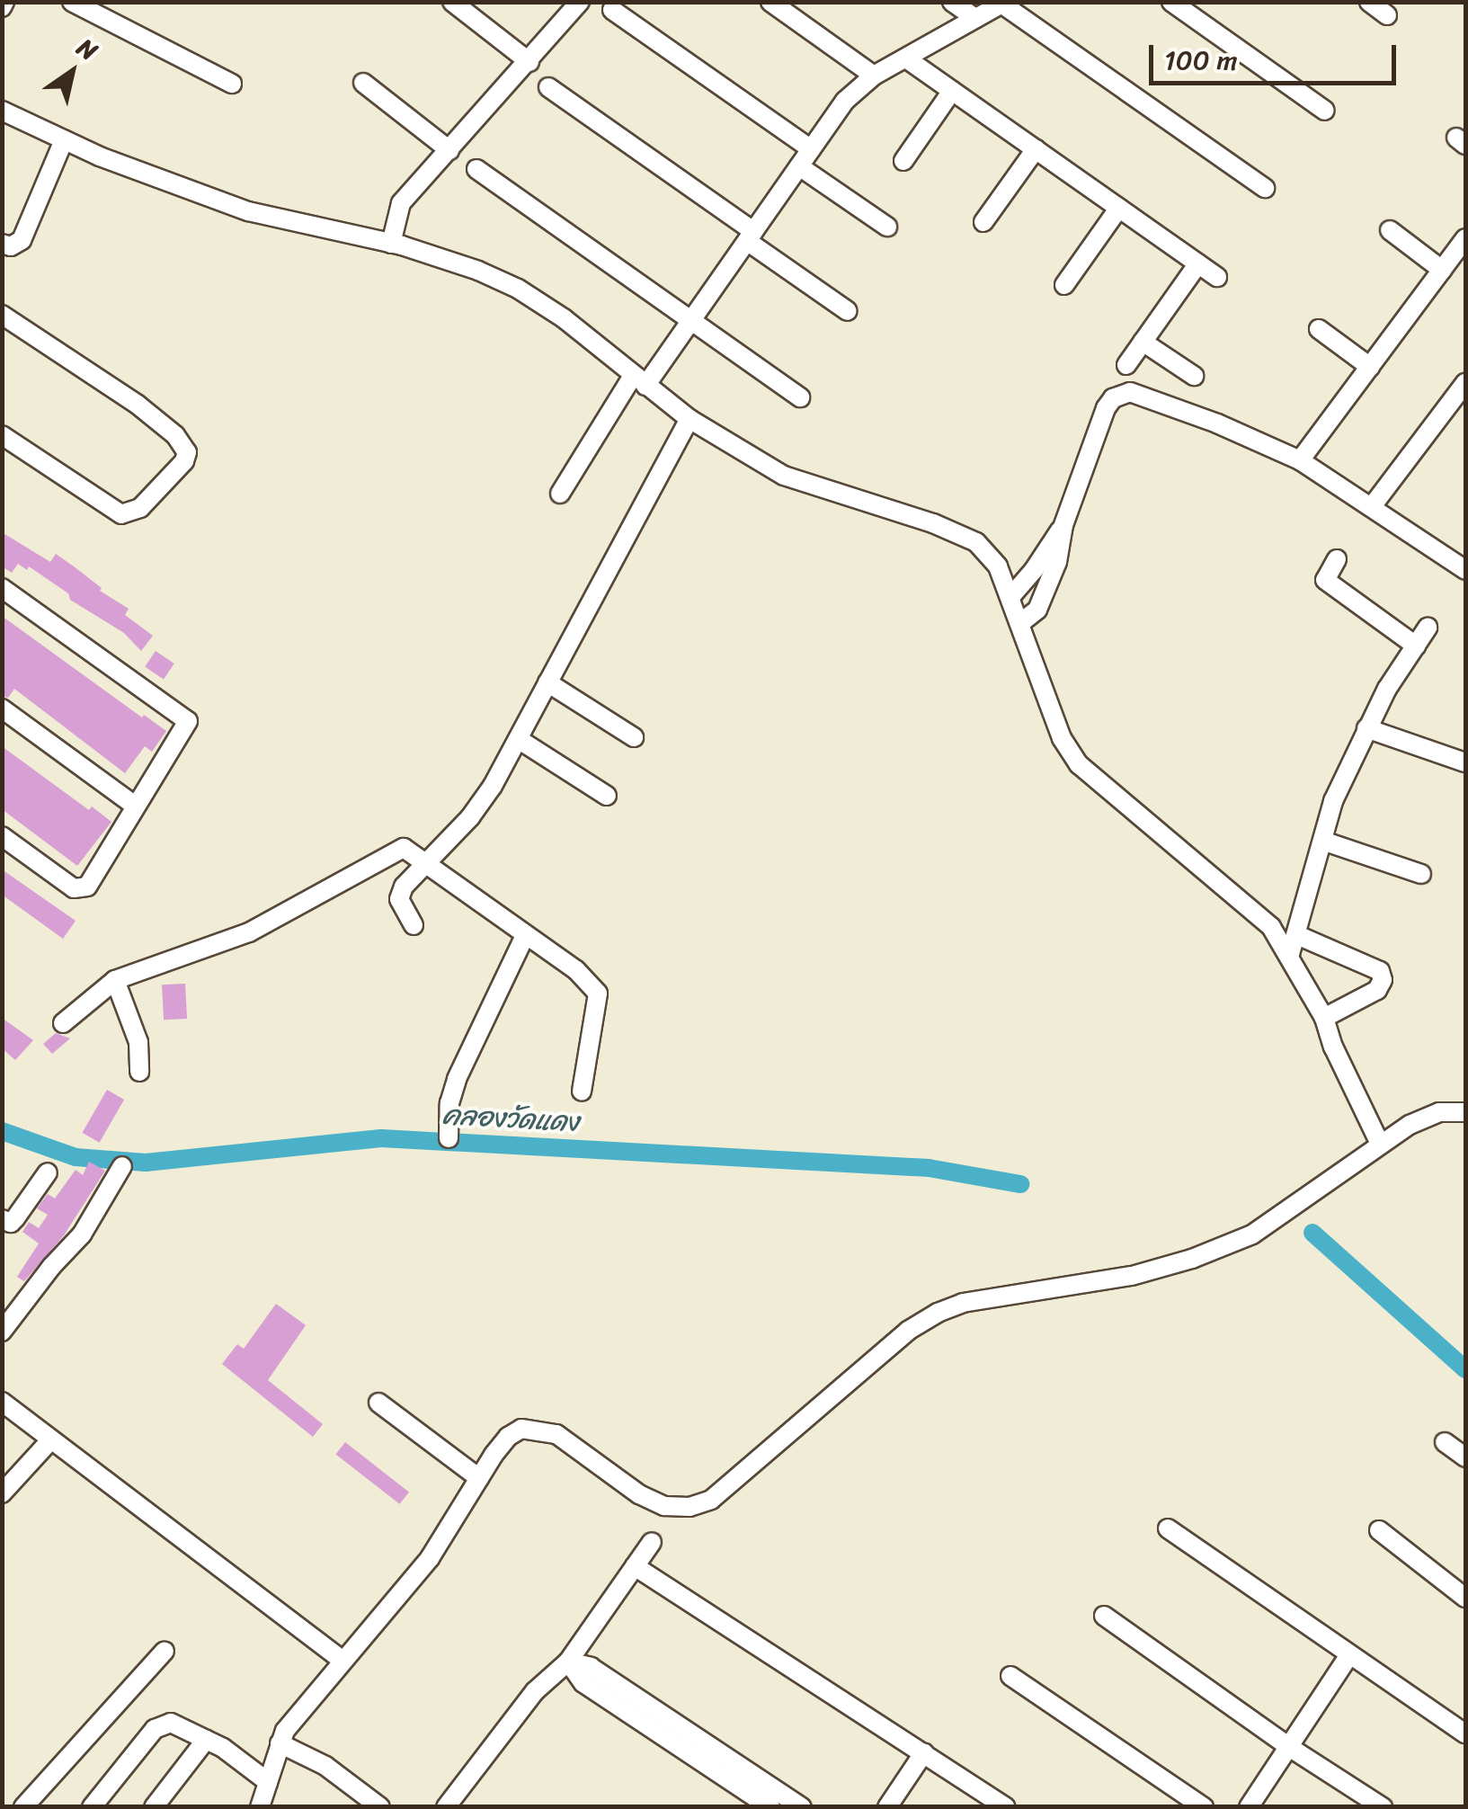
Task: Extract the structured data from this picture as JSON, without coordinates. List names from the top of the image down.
{
  "water": ["คลองวัดแดง"],
  "scale_bar": "100 m",
  "north": "top right"
}
